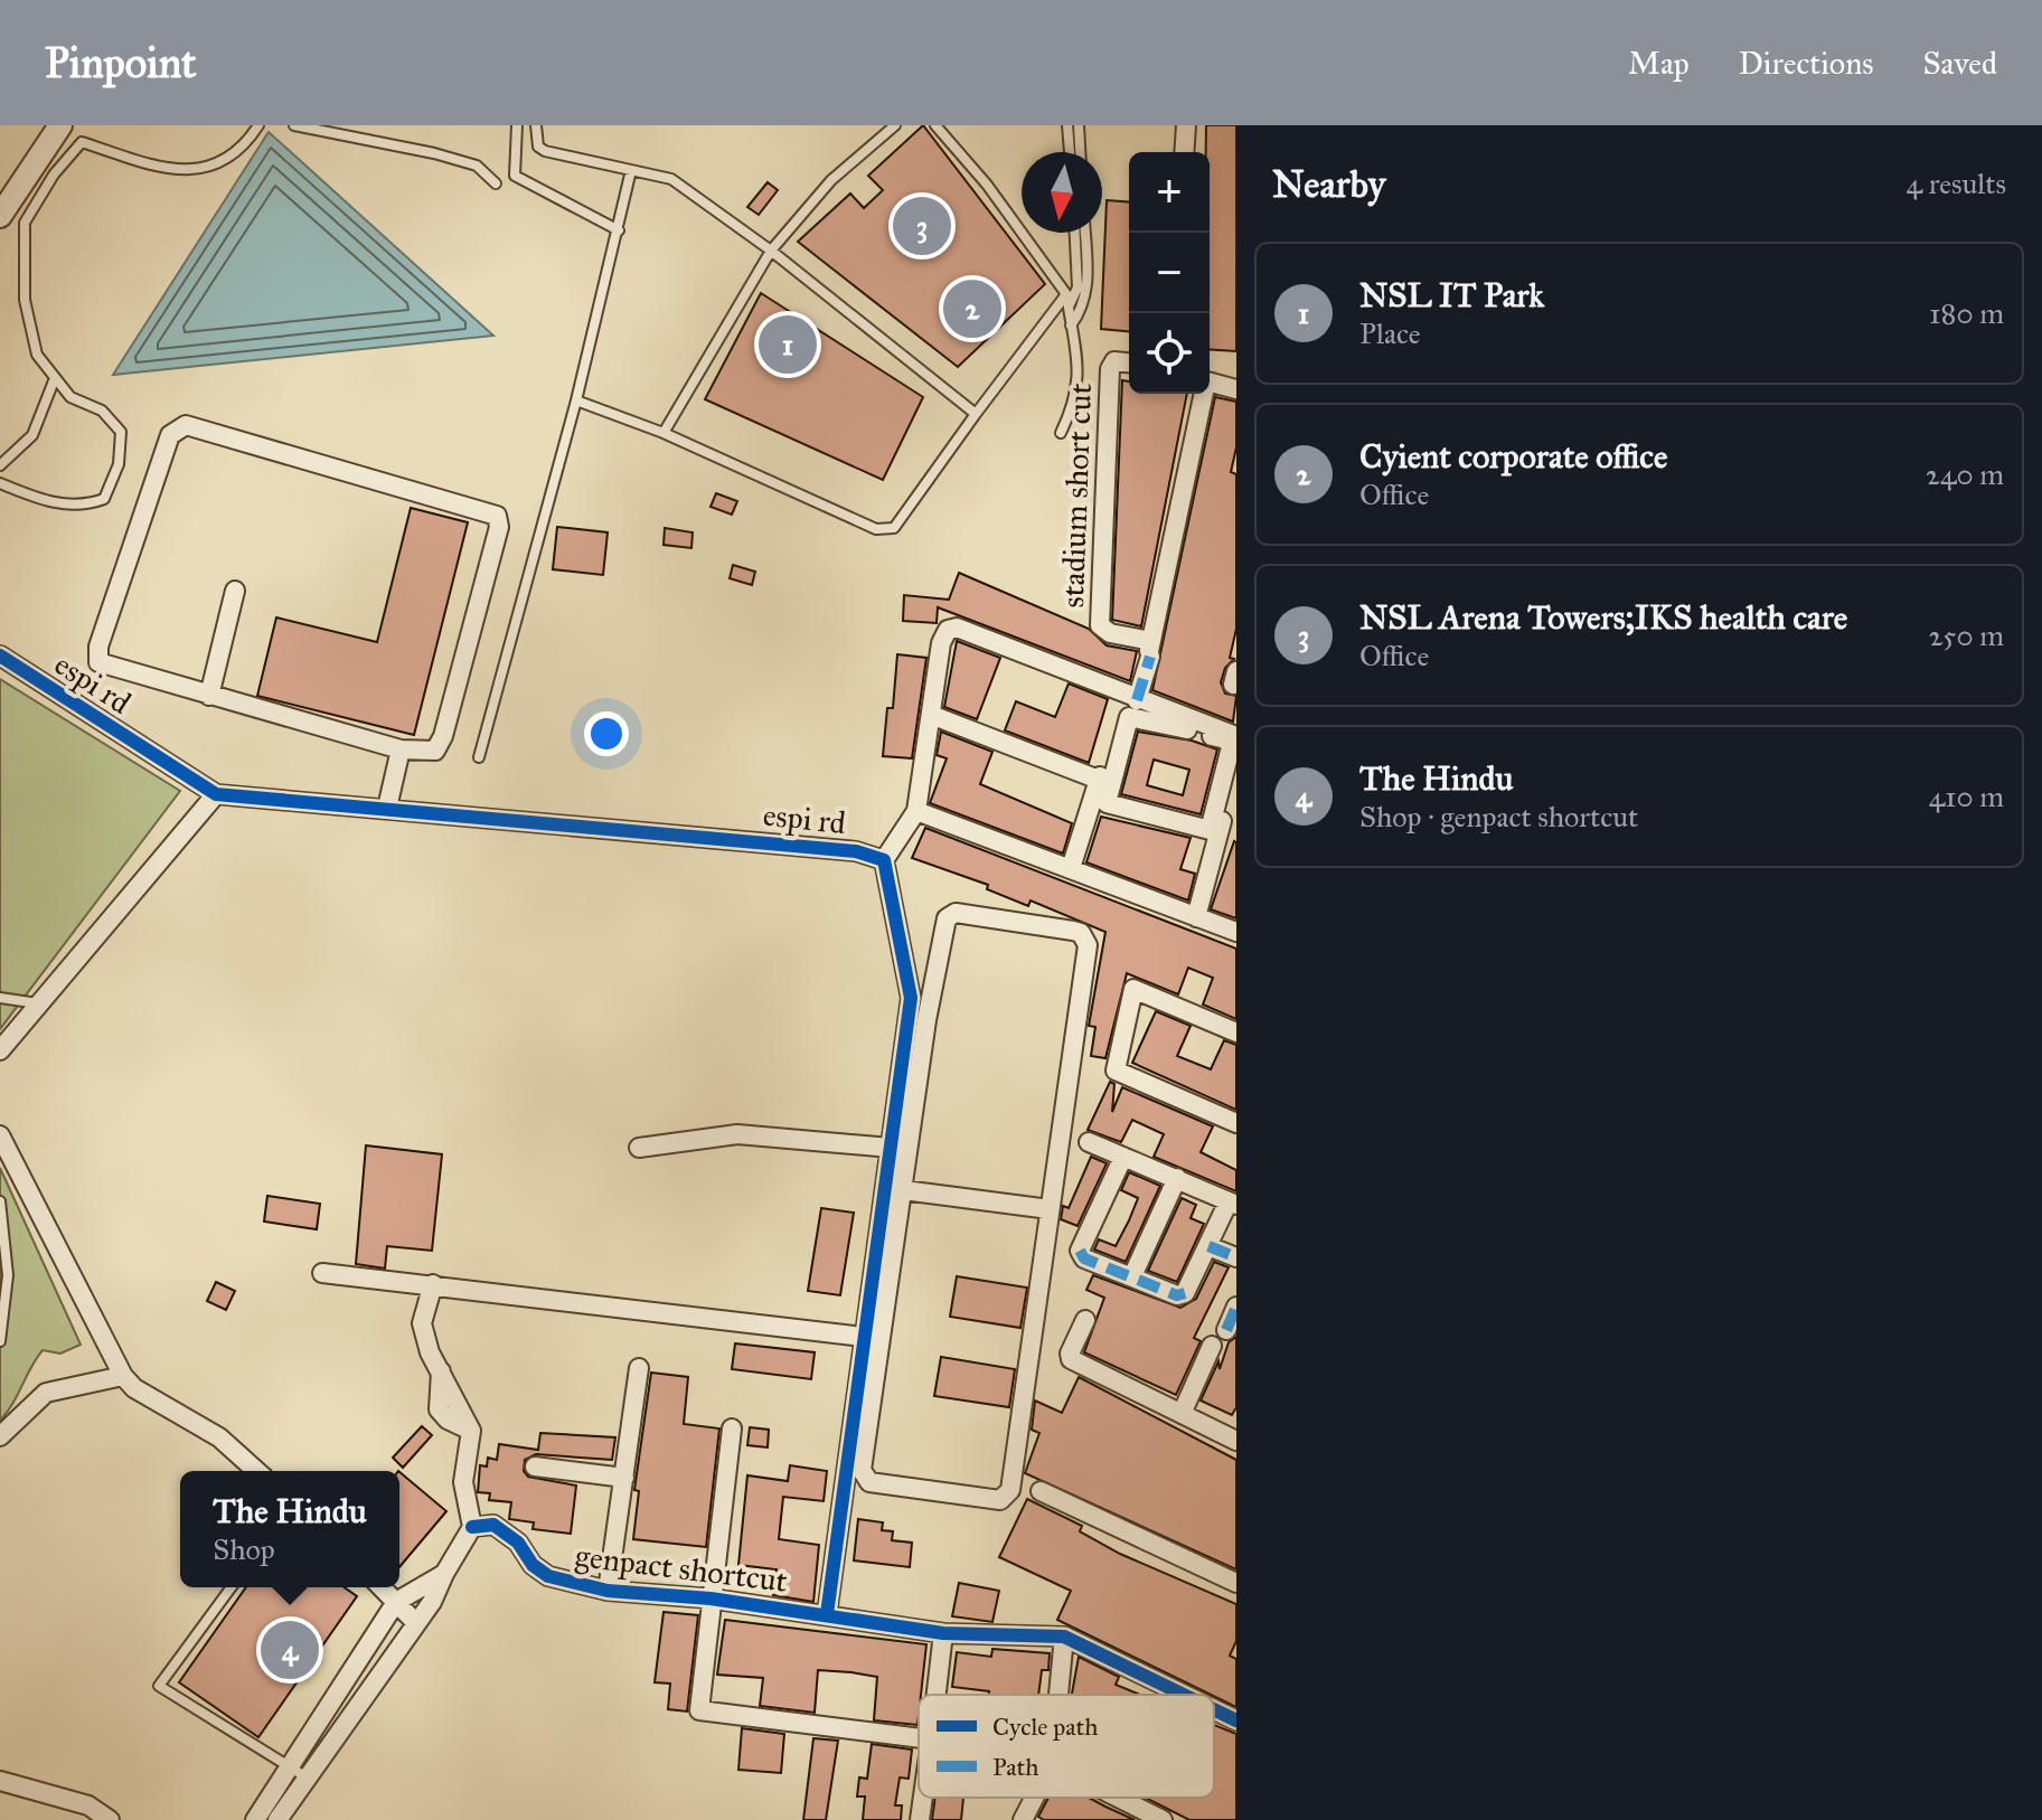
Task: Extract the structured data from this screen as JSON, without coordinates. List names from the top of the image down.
{
  "streets": {
    "street": ["stadium short cut", "espi rd", "genpact shortcut"]
  },
  "crossings": [
    ["espi rd", "genpact shortcut"]
  ],
  "legend": ["Cycle path", "Path"],
  "north": "bottom",
  "page": {
    "header": "Pinpoint",
    "nav": ["Map", "Directions", "Saved"],
    "heading": ["Nearby", "4 results"],
    "map_buttons": ["+", "−"],
    "pins": [
      "3",
      "2",
      "1",
      "4"
    ],
    "list": [
      {
        "mark": "1",
        "name": "NSL IT Park",
        "note": "Place",
        "value": "180 m"
      },
      {
        "mark": "2",
        "name": "Cyient corporate office",
        "note": "Office",
        "value": "240 m"
      },
      {
        "mark": "3",
        "name": "NSL Arena Towers;IKS health care",
        "note": "Office",
        "value": "250 m"
      },
      {
        "mark": "4",
        "name": "The Hindu",
        "note": "Shop · genpact shortcut",
        "value": "410 m"
      }
    ],
    "popup": ["The Hindu", "Shop"]
  }
}
